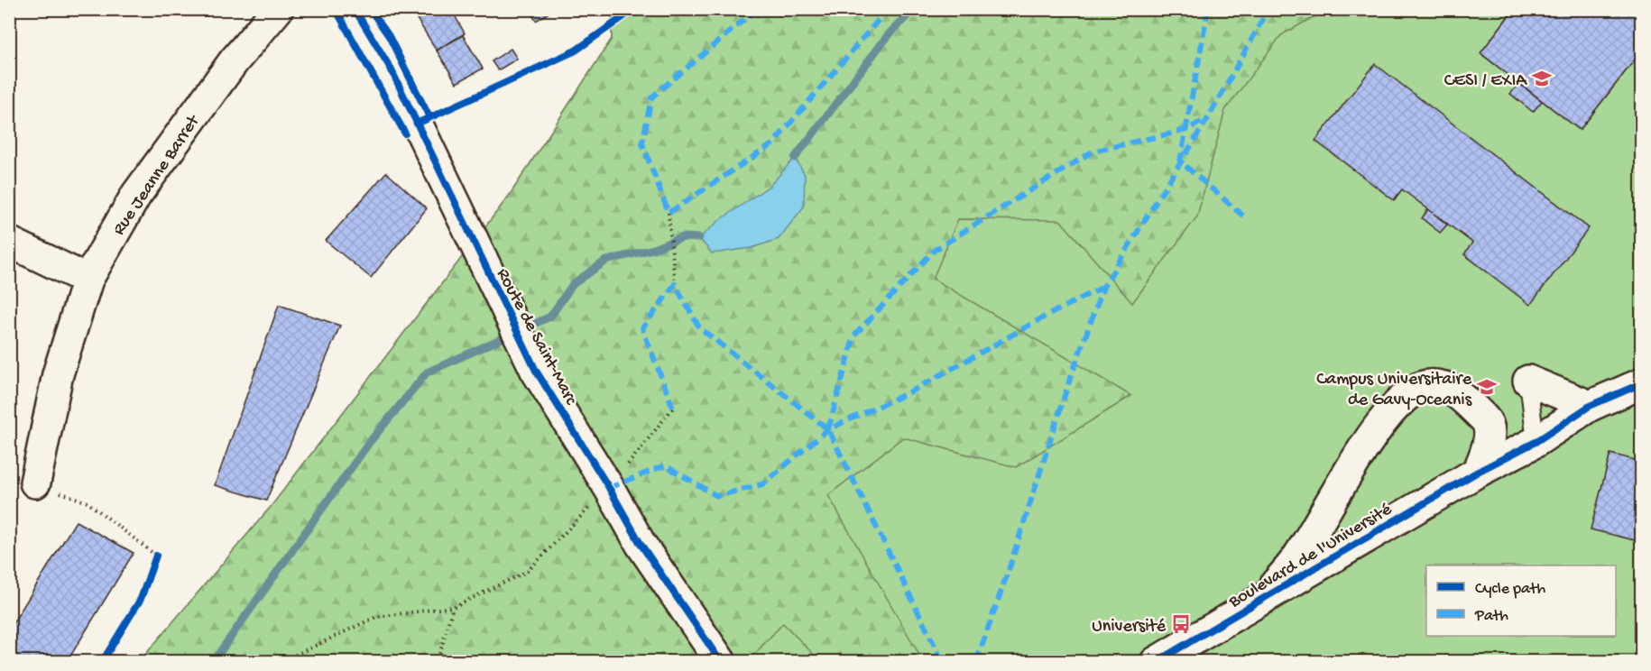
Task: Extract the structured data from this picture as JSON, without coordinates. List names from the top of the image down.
{
  "streets": {
    "street": ["Rue Jeanne Barret", "Route de Saint-Marc", "Boulevard de l'Université"]
  },
  "places": {
    "school or university": ["CESI / EXIA", "Campus Universitaire de Gavy-Oceanis"],
    "bus stop": ["Université"]
  },
  "legend": ["Cycle path", "Path"]
}
